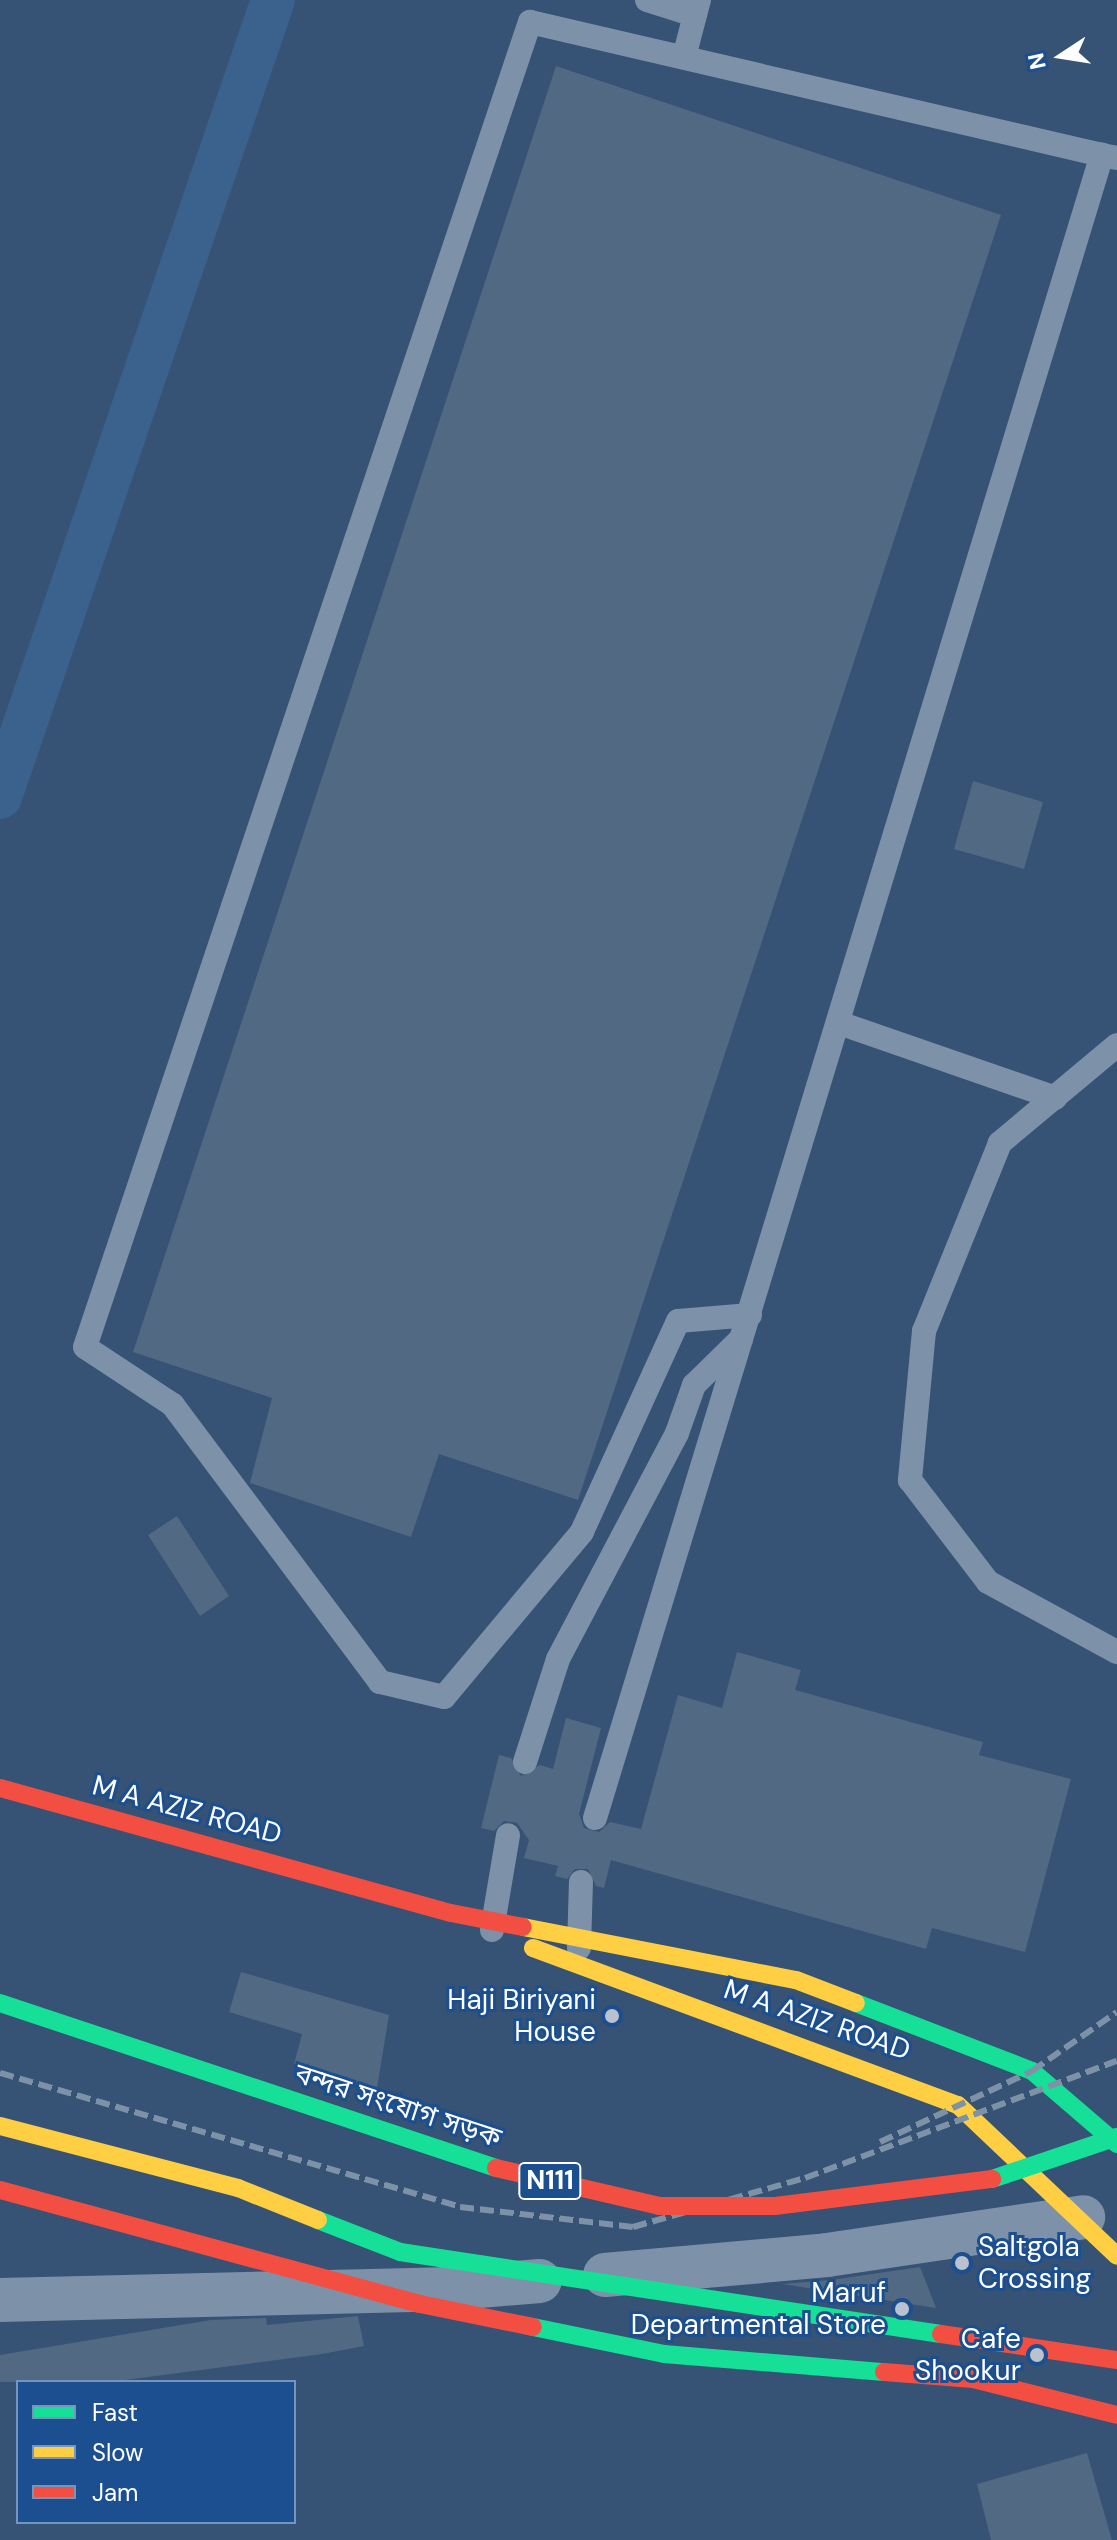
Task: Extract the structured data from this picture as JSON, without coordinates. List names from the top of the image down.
{
  "streets": {
    "main road": ["M A AZIZ ROAD", "বন্দর সংযোগ সড়ক", "N111"]
  },
  "places": [
    "Haji Biriyani House",
    "Saltgola Crossing",
    "Maruf Departmental Store",
    "Cafe Shookur"
  ],
  "legend": ["Fast", "Slow", "Jam"],
  "north": "left"
}
